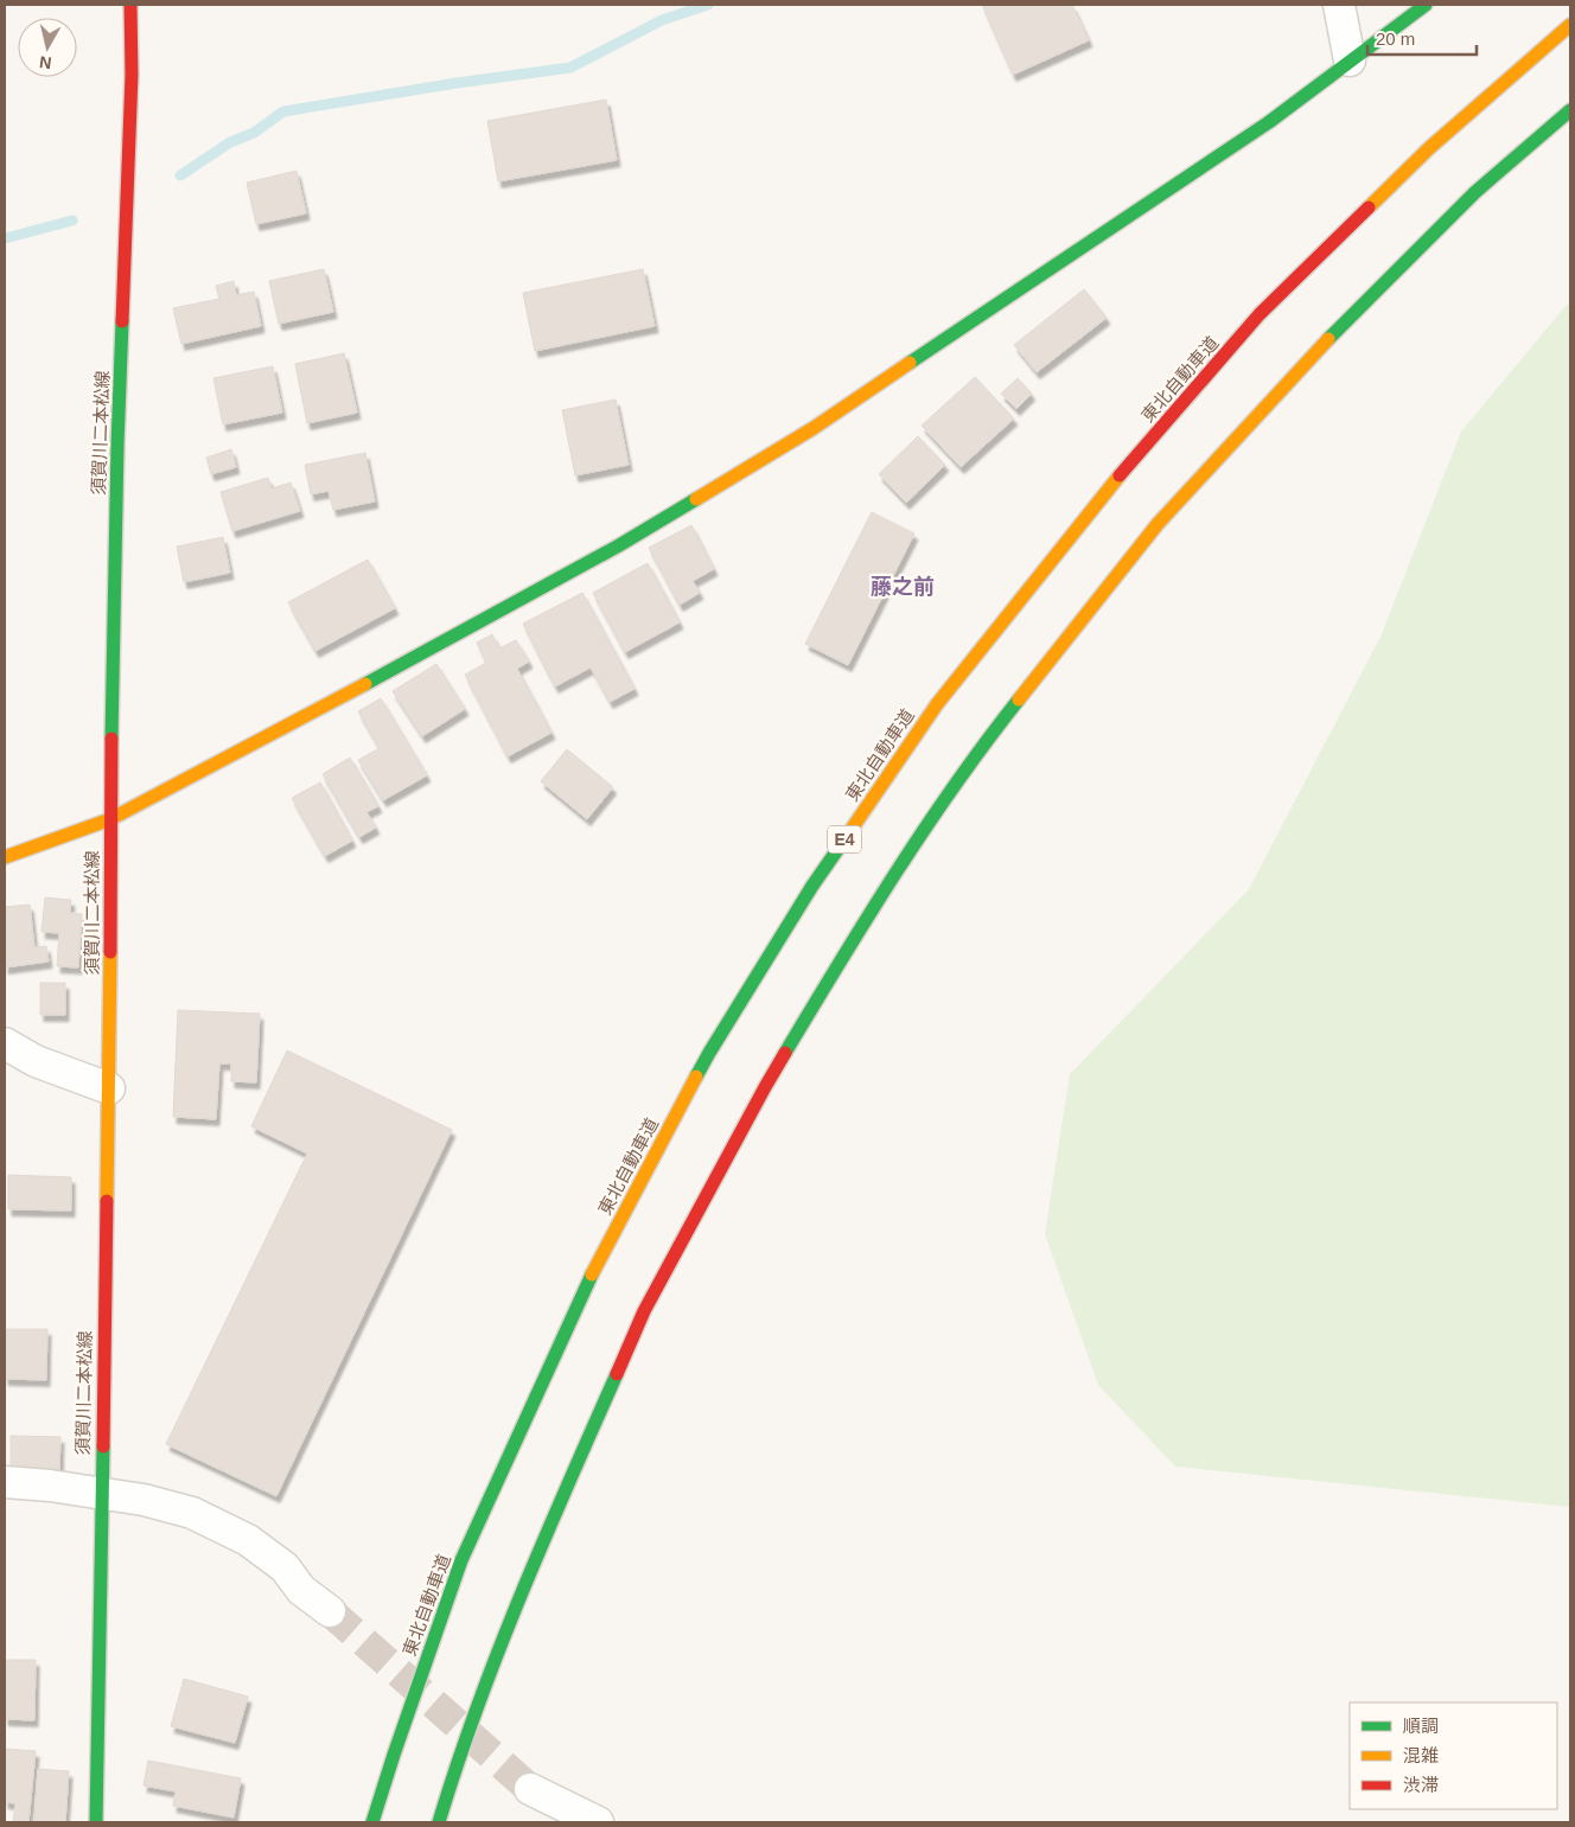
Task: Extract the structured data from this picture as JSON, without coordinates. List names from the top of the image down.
{
  "streets": {
    "main road": ["東北自動車道", "須賀川二本松線", "E4"]
  },
  "districts": ["藤之前"],
  "legend": ["順調", "混雑", "渋滞"],
  "scale_bar": "20 m",
  "north": "bottom"
}
